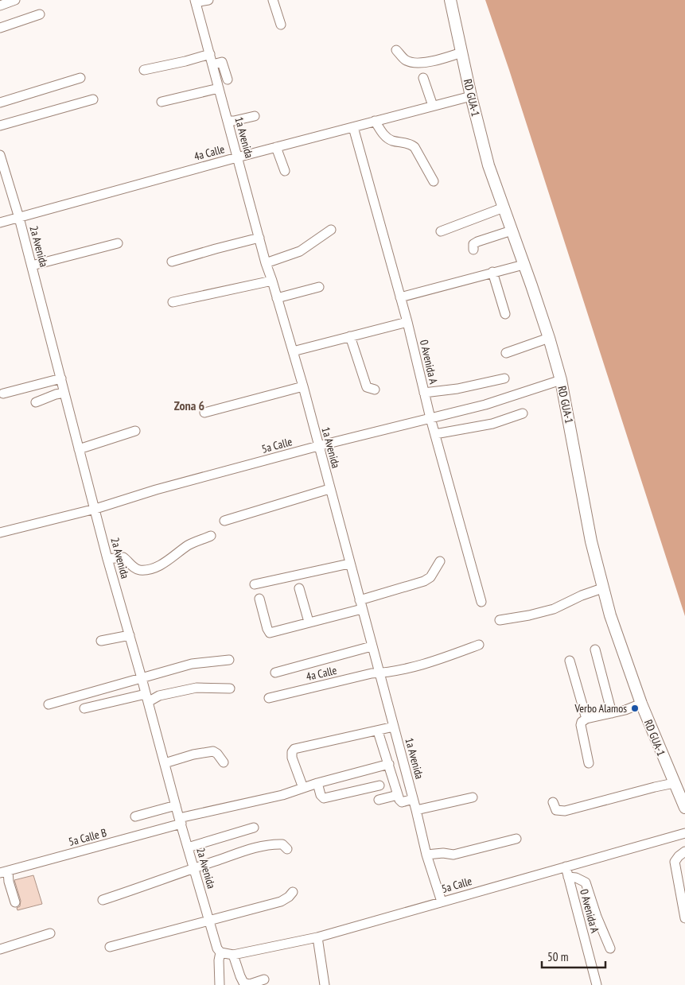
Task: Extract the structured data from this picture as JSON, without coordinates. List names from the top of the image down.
{
  "streets": {
    "main road": ["RD GUA-1"],
    "street": [
      "1a Avenida",
      "4a Calle",
      "2a Avenida",
      "0 Avenida A",
      "5a Calle",
      "5a Calle B"
    ]
  },
  "crossings": [
    ["RD GUA-1", "4a Calle"],
    ["RD GUA-1", "5a Calle"],
    ["1a Avenida", "4a Calle"],
    ["1a Avenida", "5a Calle"],
    ["4a Calle", "2a Avenida"],
    ["4a Calle", "0 Avenida A"],
    ["2a Avenida", "5a Calle"],
    ["2a Avenida", "5a Calle B"],
    ["0 Avenida A", "5a Calle"]
  ],
  "districts": ["Zona 6"],
  "places": ["Verbo Alamos"],
  "scale_bar": "50 m"
}
